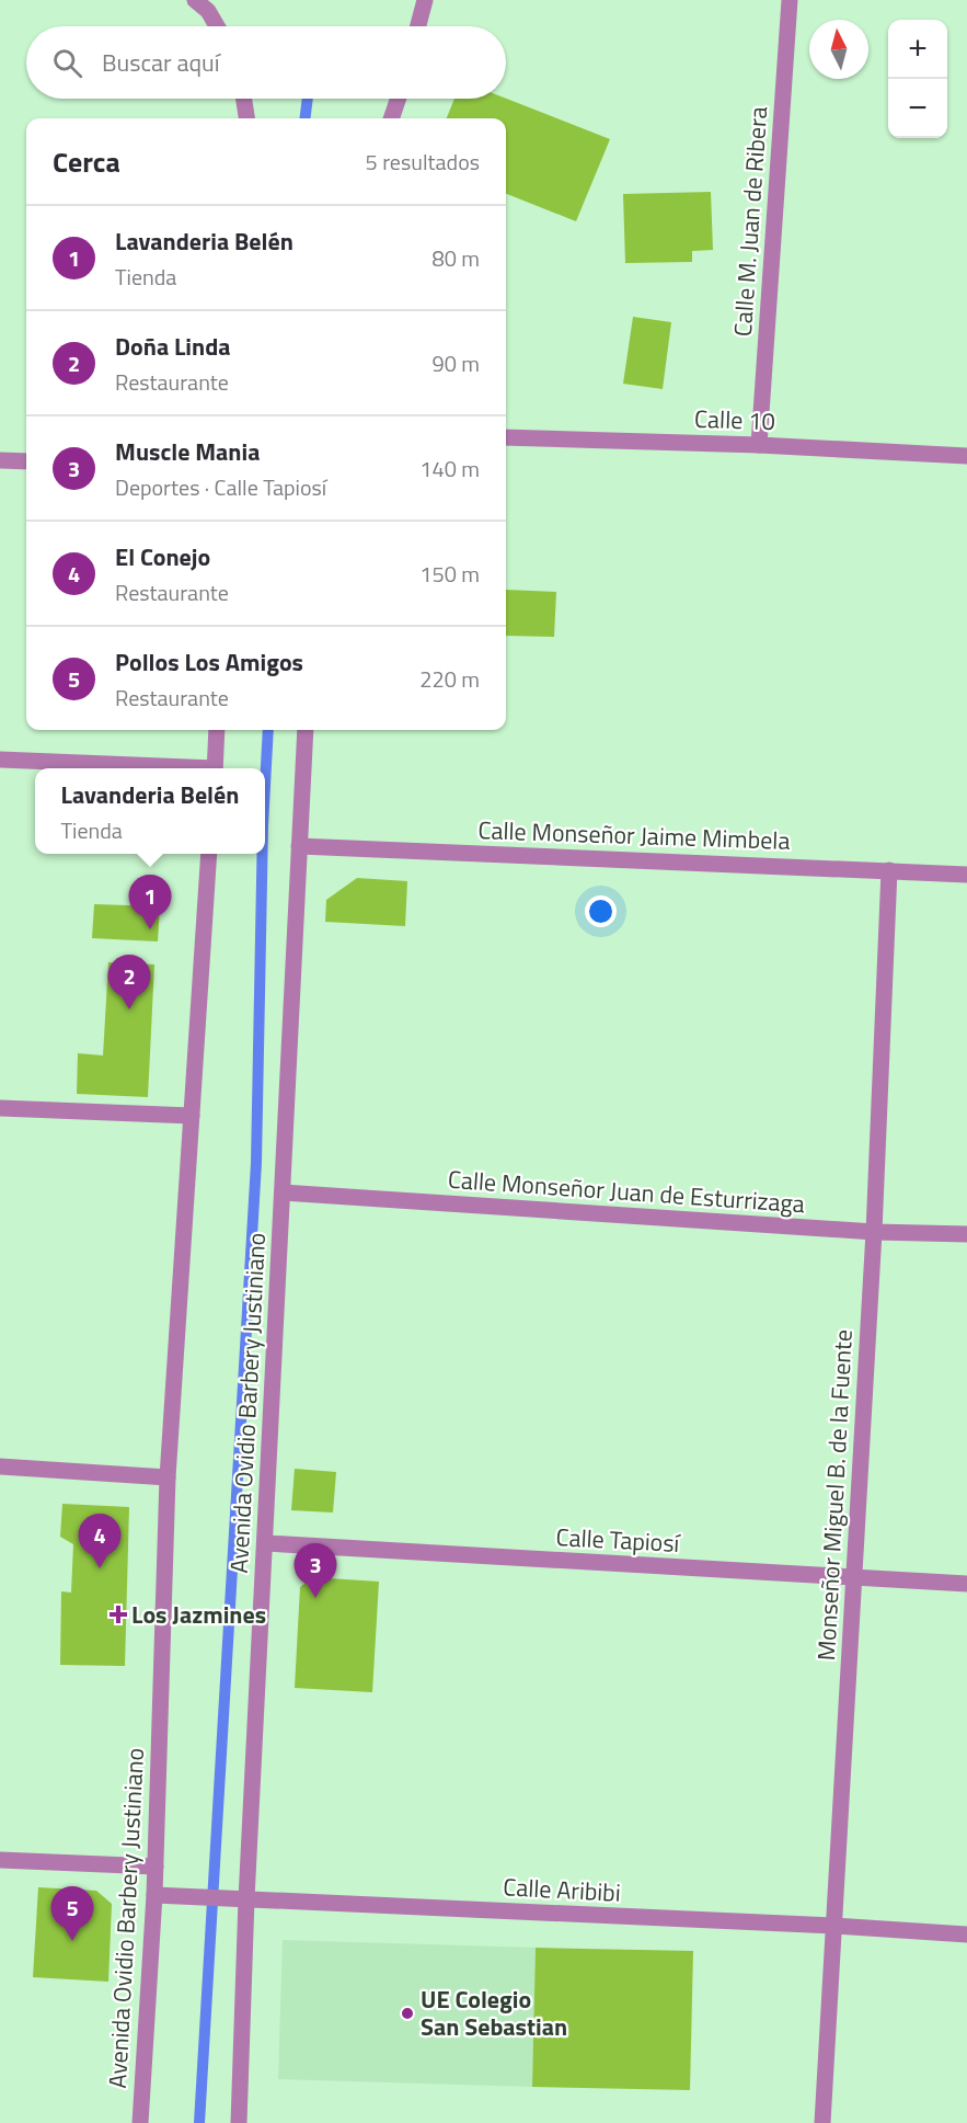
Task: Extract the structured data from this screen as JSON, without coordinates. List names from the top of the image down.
{
  "streets": {
    "street": [
      "Calle M. Juan de Ribera",
      "Calle 10",
      "Calle Monseñor Jaime Mimbela",
      "Calle Monseñor Juan de Esturrizaga",
      "Avenida Ovidio Barbery Justiniano",
      "Monseñor Miguel B. de la Fuente",
      "Calle Tapiosí",
      "Calle Aribibi"
    ]
  },
  "crossings": [
    ["Calle M. Juan de Ribera", "Calle 10"],
    ["Calle Monseñor Jaime Mimbela", "Avenida Ovidio Barbery Justiniano"],
    ["Calle Monseñor Jaime Mimbela", "Monseñor Miguel B. de la Fuente"],
    ["Calle Monseñor Juan de Esturrizaga", "Avenida Ovidio Barbery Justiniano"],
    ["Calle Monseñor Juan de Esturrizaga", "Monseñor Miguel B. de la Fuente"],
    ["Avenida Ovidio Barbery Justiniano", "Calle Tapiosí"],
    ["Avenida Ovidio Barbery Justiniano", "Calle Aribibi"],
    ["Monseñor Miguel B. de la Fuente", "Calle Tapiosí"],
    ["Monseñor Miguel B. de la Fuente", "Calle Aribibi"]
  ],
  "places": {
    "health": ["Los Jazmines"],
    "other": ["UE Colegio San Sebastian"]
  },
  "north": "top",
  "page": {
    "map_buttons": ["+", "−"],
    "search": "Buscar aquí",
    "heading": ["Cerca", "5 resultados"],
    "list": [
      {
        "mark": "1",
        "name": "Lavanderia Belén",
        "note": "Tienda",
        "value": "80 m"
      },
      {
        "mark": "2",
        "name": "Doña Linda",
        "note": "Restaurante",
        "value": "90 m"
      },
      {
        "mark": "3",
        "name": "Muscle Mania",
        "note": "Deportes · Calle Tapiosí",
        "value": "140 m"
      },
      {
        "mark": "4",
        "name": "El Conejo",
        "note": "Restaurante",
        "value": "150 m"
      },
      {
        "mark": "5",
        "name": "Pollos Los Amigos",
        "note": "Restaurante",
        "value": "220 m"
      }
    ],
    "popup": ["Lavanderia Belén", "Tienda"],
    "pins": [
      "1",
      "2",
      "4",
      "3",
      "5"
    ]
  }
}
